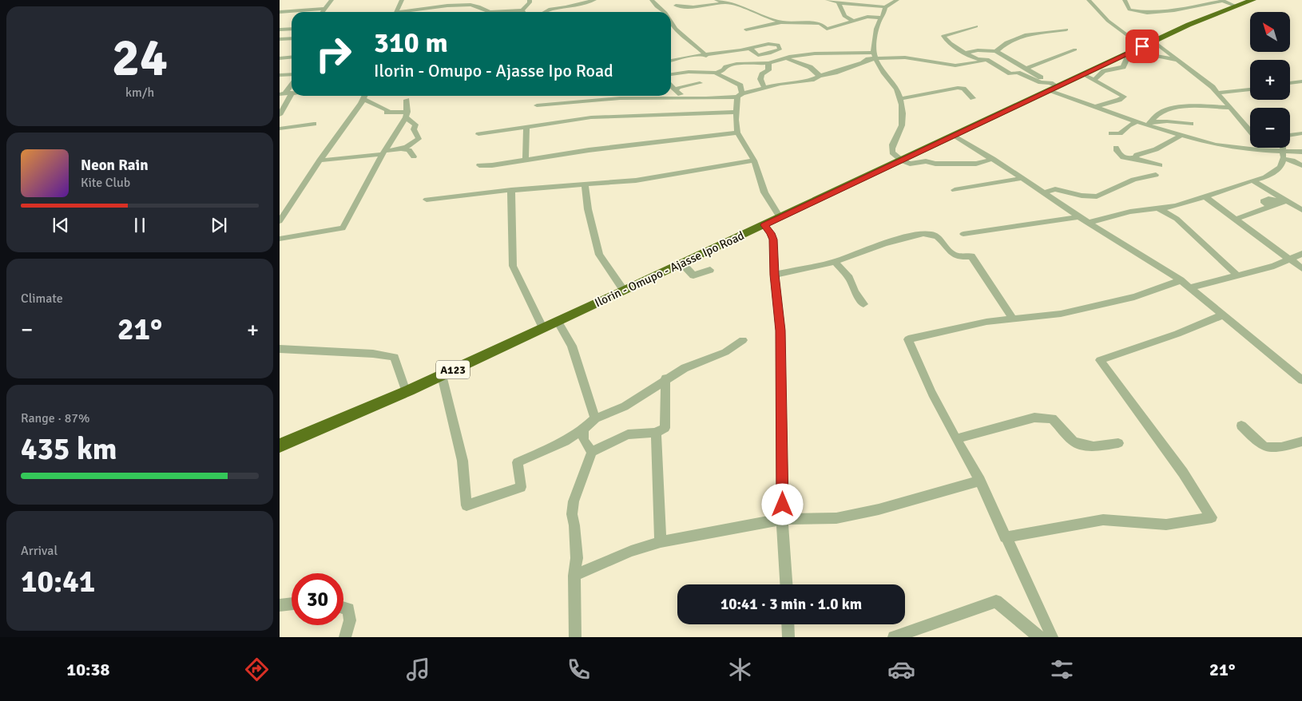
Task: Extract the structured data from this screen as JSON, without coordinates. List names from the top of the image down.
{
  "streets": {
    "highway": ["Ilorin - Omupo - Ajasse Ipo Road", "A123"]
  },
  "north": "top left",
  "page": {
    "tile": [
      ["24", "km/h"],
      "Climate",
      ["Range · 87%", "435 km"],
      ["Arrival", "10:41"]
    ],
    "map_buttons": ["+", "−"],
    "turn": ["310 m", "Ilorin - Omupo - Ajasse Ipo Road"],
    "song": ["Neon Rain", "Kite Club"],
    "heat": ["−", "21°", "+"],
    "limit": "30",
    "trip": "10:41 · 3 min · 1.0 km",
    "tabs": ["10:38", "21°"]
  }
}
